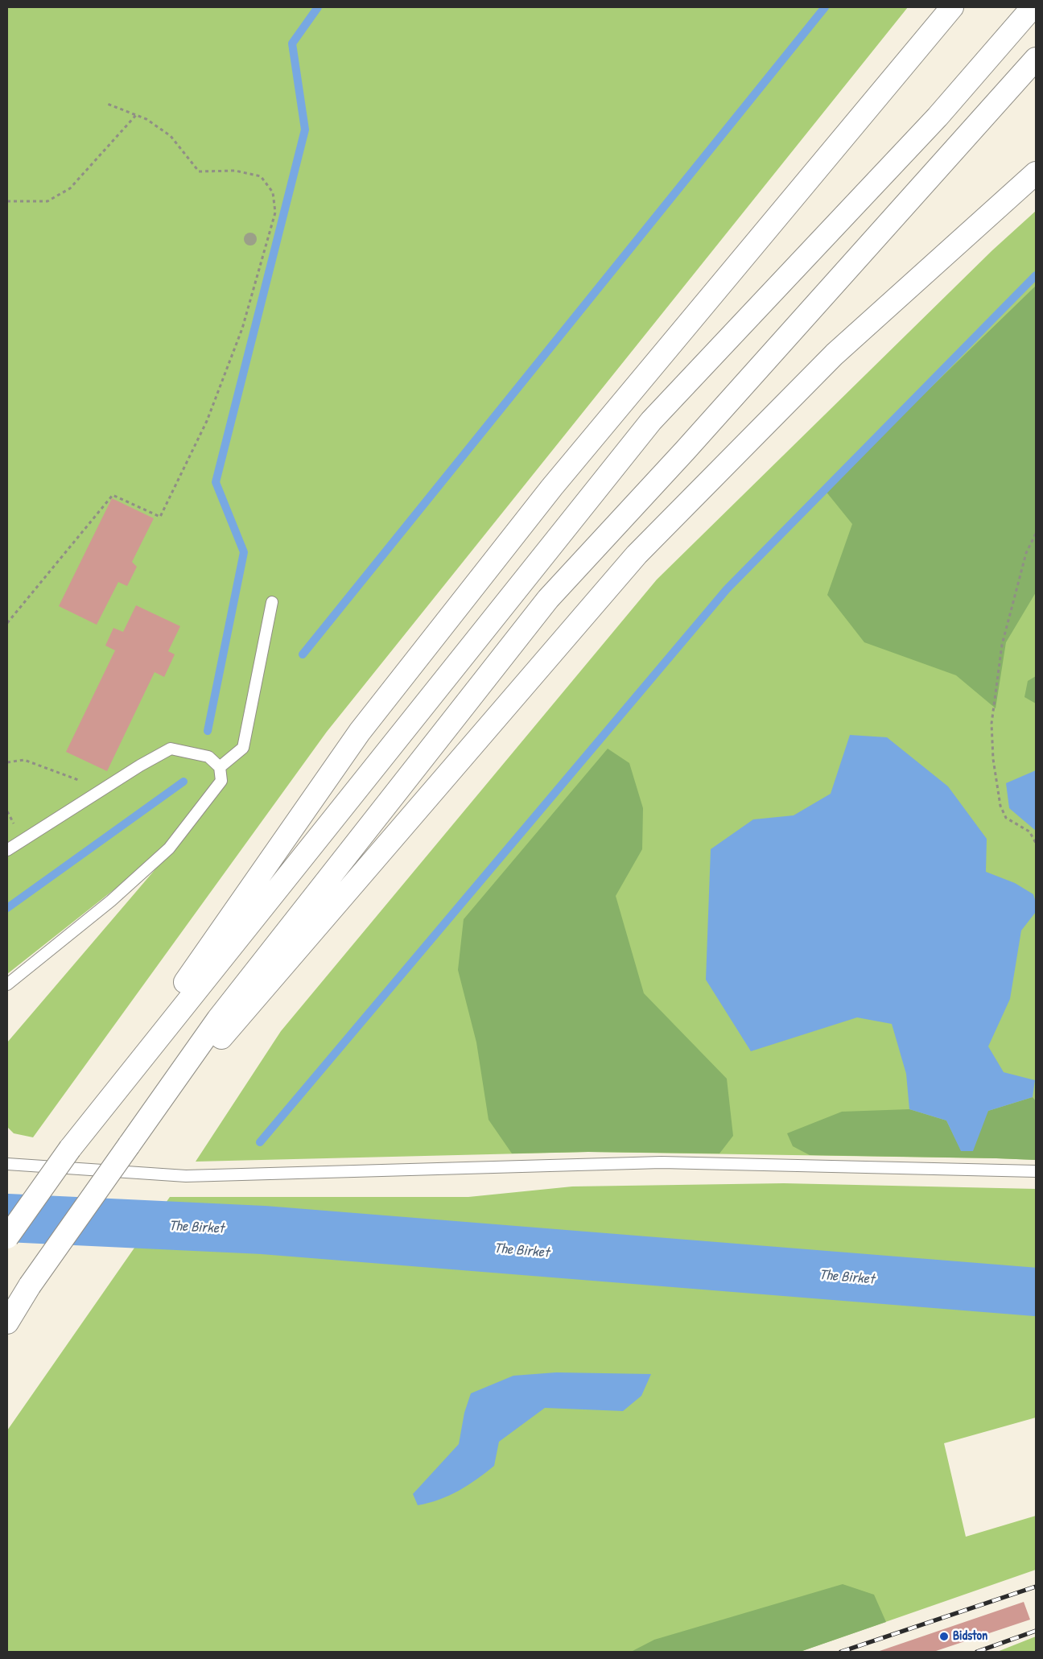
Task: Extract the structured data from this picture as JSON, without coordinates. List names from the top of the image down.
{
  "water": ["The Birket"],
  "places": ["Bidston"]
}
